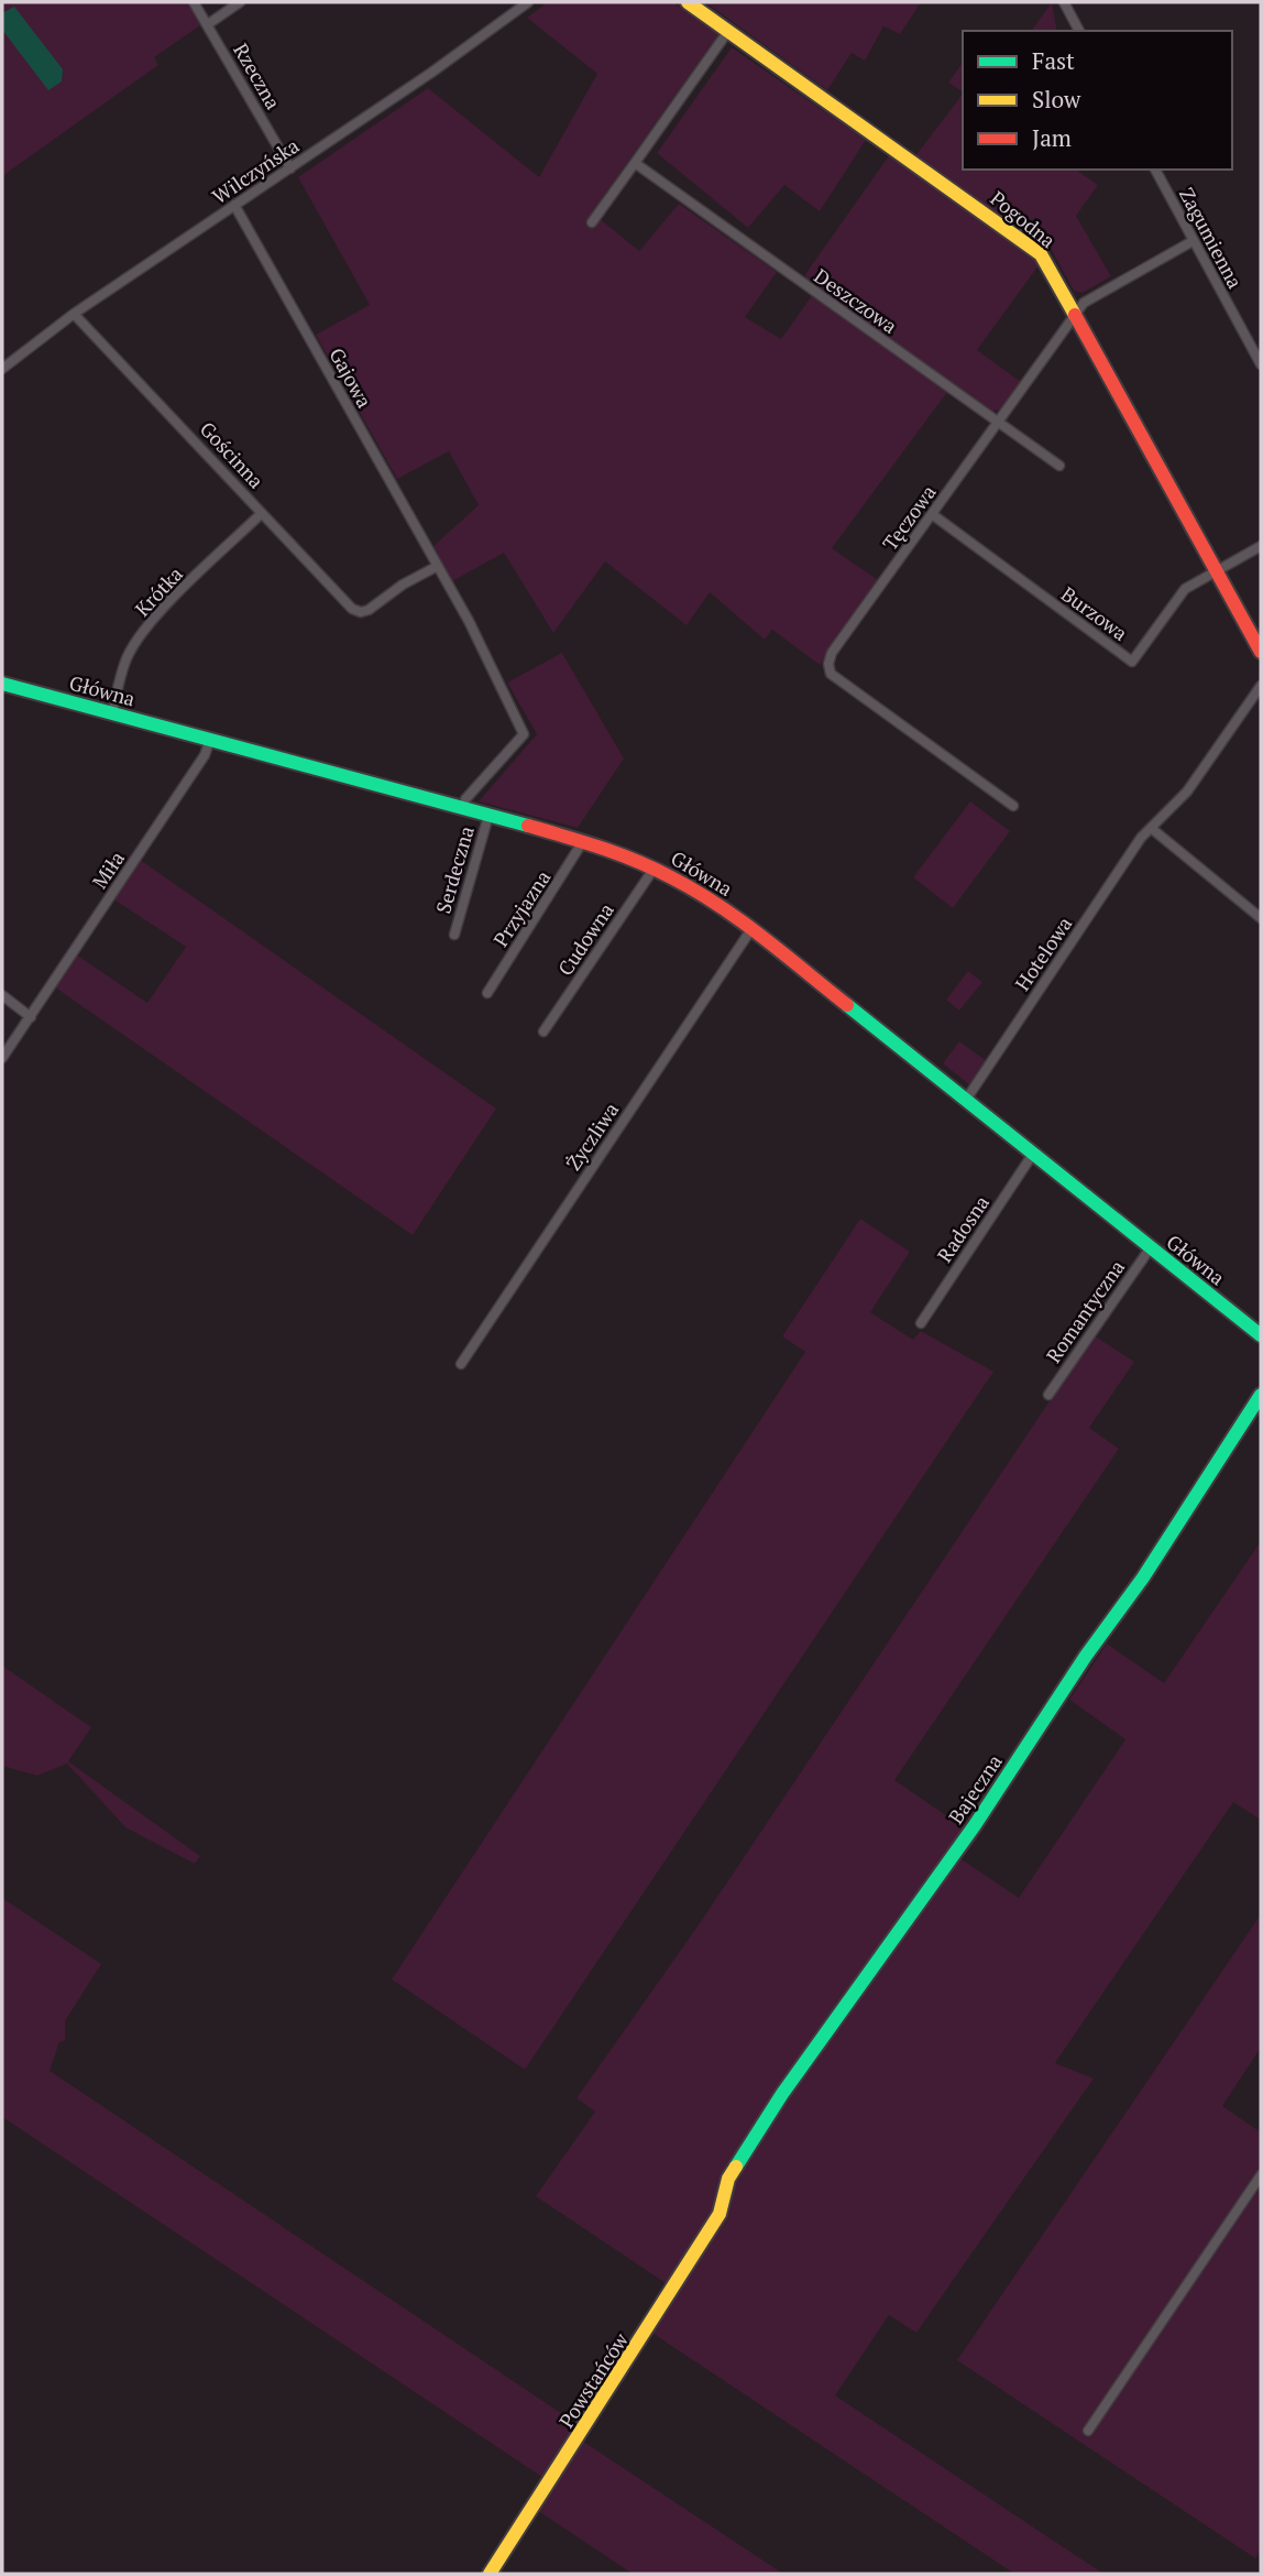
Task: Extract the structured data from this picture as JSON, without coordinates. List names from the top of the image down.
{
  "streets": {
    "street": [
      "Rzeczna",
      "Wilczyńska",
      "Pogodna",
      "Zagumienna",
      "Deszczowa",
      "Gajowa",
      "Gościnna",
      "Tęczowa",
      "Krótka",
      "Burzowa",
      "Główna",
      "Miła",
      "Serdeczna",
      "Przyjazna",
      "Cudowna",
      "Hotelowa",
      "Życzliwa",
      "Radosna",
      "Romantyczna",
      "Bajeczna",
      "Powstańców"
    ]
  },
  "crossings": [
    ["Rzeczna", "Wilczyńska"],
    ["Wilczyńska", "Gajowa"],
    ["Wilczyńska", "Gościnna"],
    ["Pogodna", "Tęczowa"],
    ["Pogodna", "Burzowa"],
    ["Zagumienna", "Tęczowa"],
    ["Deszczowa", "Tęczowa"],
    ["Gajowa", "Gościnna"],
    ["Gajowa", "Główna"],
    ["Gościnna", "Krótka"],
    ["Tęczowa", "Burzowa"],
    ["Krótka", "Główna"],
    ["Główna", "Miła"],
    ["Główna", "Serdeczna"],
    ["Główna", "Przyjazna"],
    ["Główna", "Cudowna"],
    ["Główna", "Hotelowa"],
    ["Główna", "Życzliwa"],
    ["Główna", "Radosna"],
    ["Główna", "Romantyczna"],
    ["Bajeczna", "Powstańców"]
  ],
  "legend": ["Fast", "Slow", "Jam"]
}
